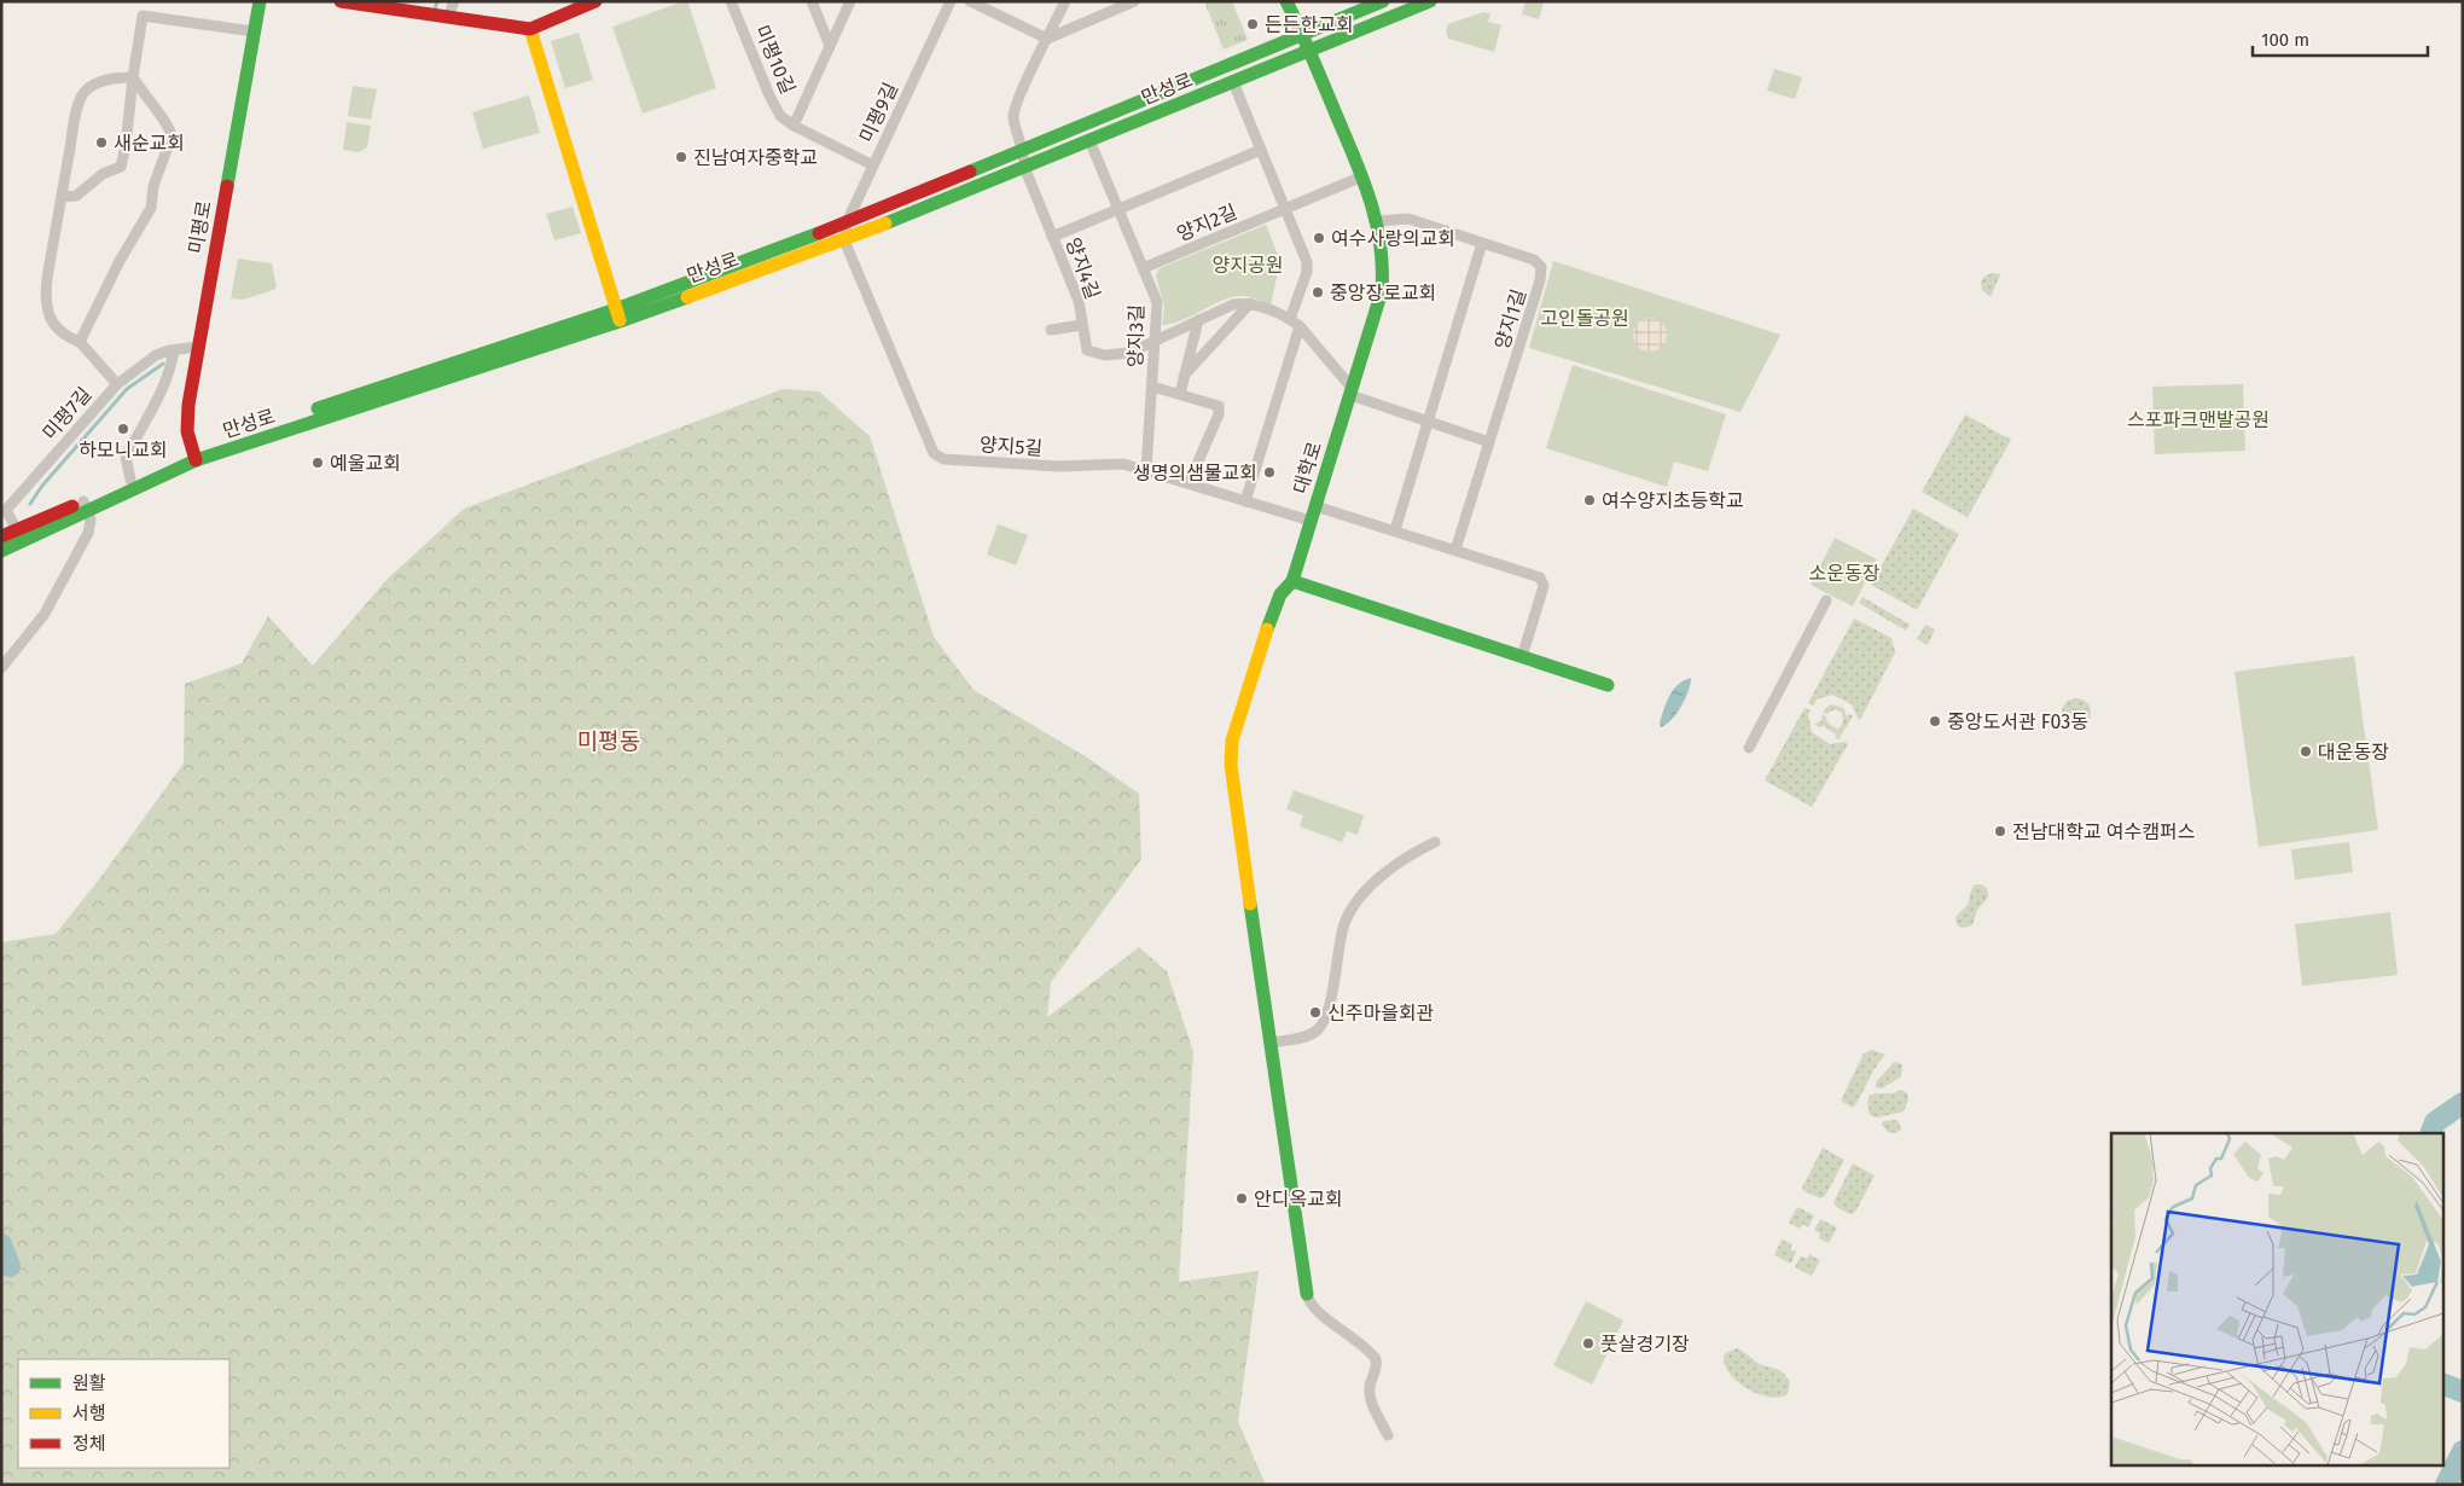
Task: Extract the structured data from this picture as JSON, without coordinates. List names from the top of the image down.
{
  "streets": {
    "street": [
      "미평10길",
      "만성로",
      "미평9길",
      "양지2길",
      "미평로",
      "양지4길",
      "양지1길",
      "양지3길",
      "미평7길",
      "양지5길",
      "대학로"
    ]
  },
  "crossings": [
    ["미평10길", "미평9길"],
    ["만성로", "미평9길"],
    ["만성로", "미평로"],
    ["만성로", "양지4길"],
    ["만성로", "양지3길"],
    ["만성로", "미평7길"],
    ["만성로", "양지5길"],
    ["만성로", "대학로"],
    ["미평9길", "양지5길"],
    ["양지2길", "양지3길"],
    ["양지2길", "대학로"],
    ["미평로", "미평7길"],
    ["양지4길", "양지3길"],
    ["양지1길", "대학로"],
    ["양지3길", "양지5길"],
    ["양지5길", "대학로"]
  ],
  "districts": ["미평동"],
  "parks": [
    "양지공원",
    "고인돌공원",
    "스포파크맨발공원",
    "소운동장"
  ],
  "places": [
    "든든한교회",
    "새순교회",
    "진남여자중학교",
    "여수사랑의교회",
    "중앙장로교회",
    "하모니교회",
    "예울교회",
    "생명의샘물교회",
    "여수양지초등학교",
    "중앙도서관 F03동",
    "대운동장",
    "전남대학교 여수캠퍼스",
    "신주마을회관",
    "안디옥교회",
    "풋살경기장"
  ],
  "legend": ["원활", "서행", "정체"],
  "scale_bar": "100 m"
}
